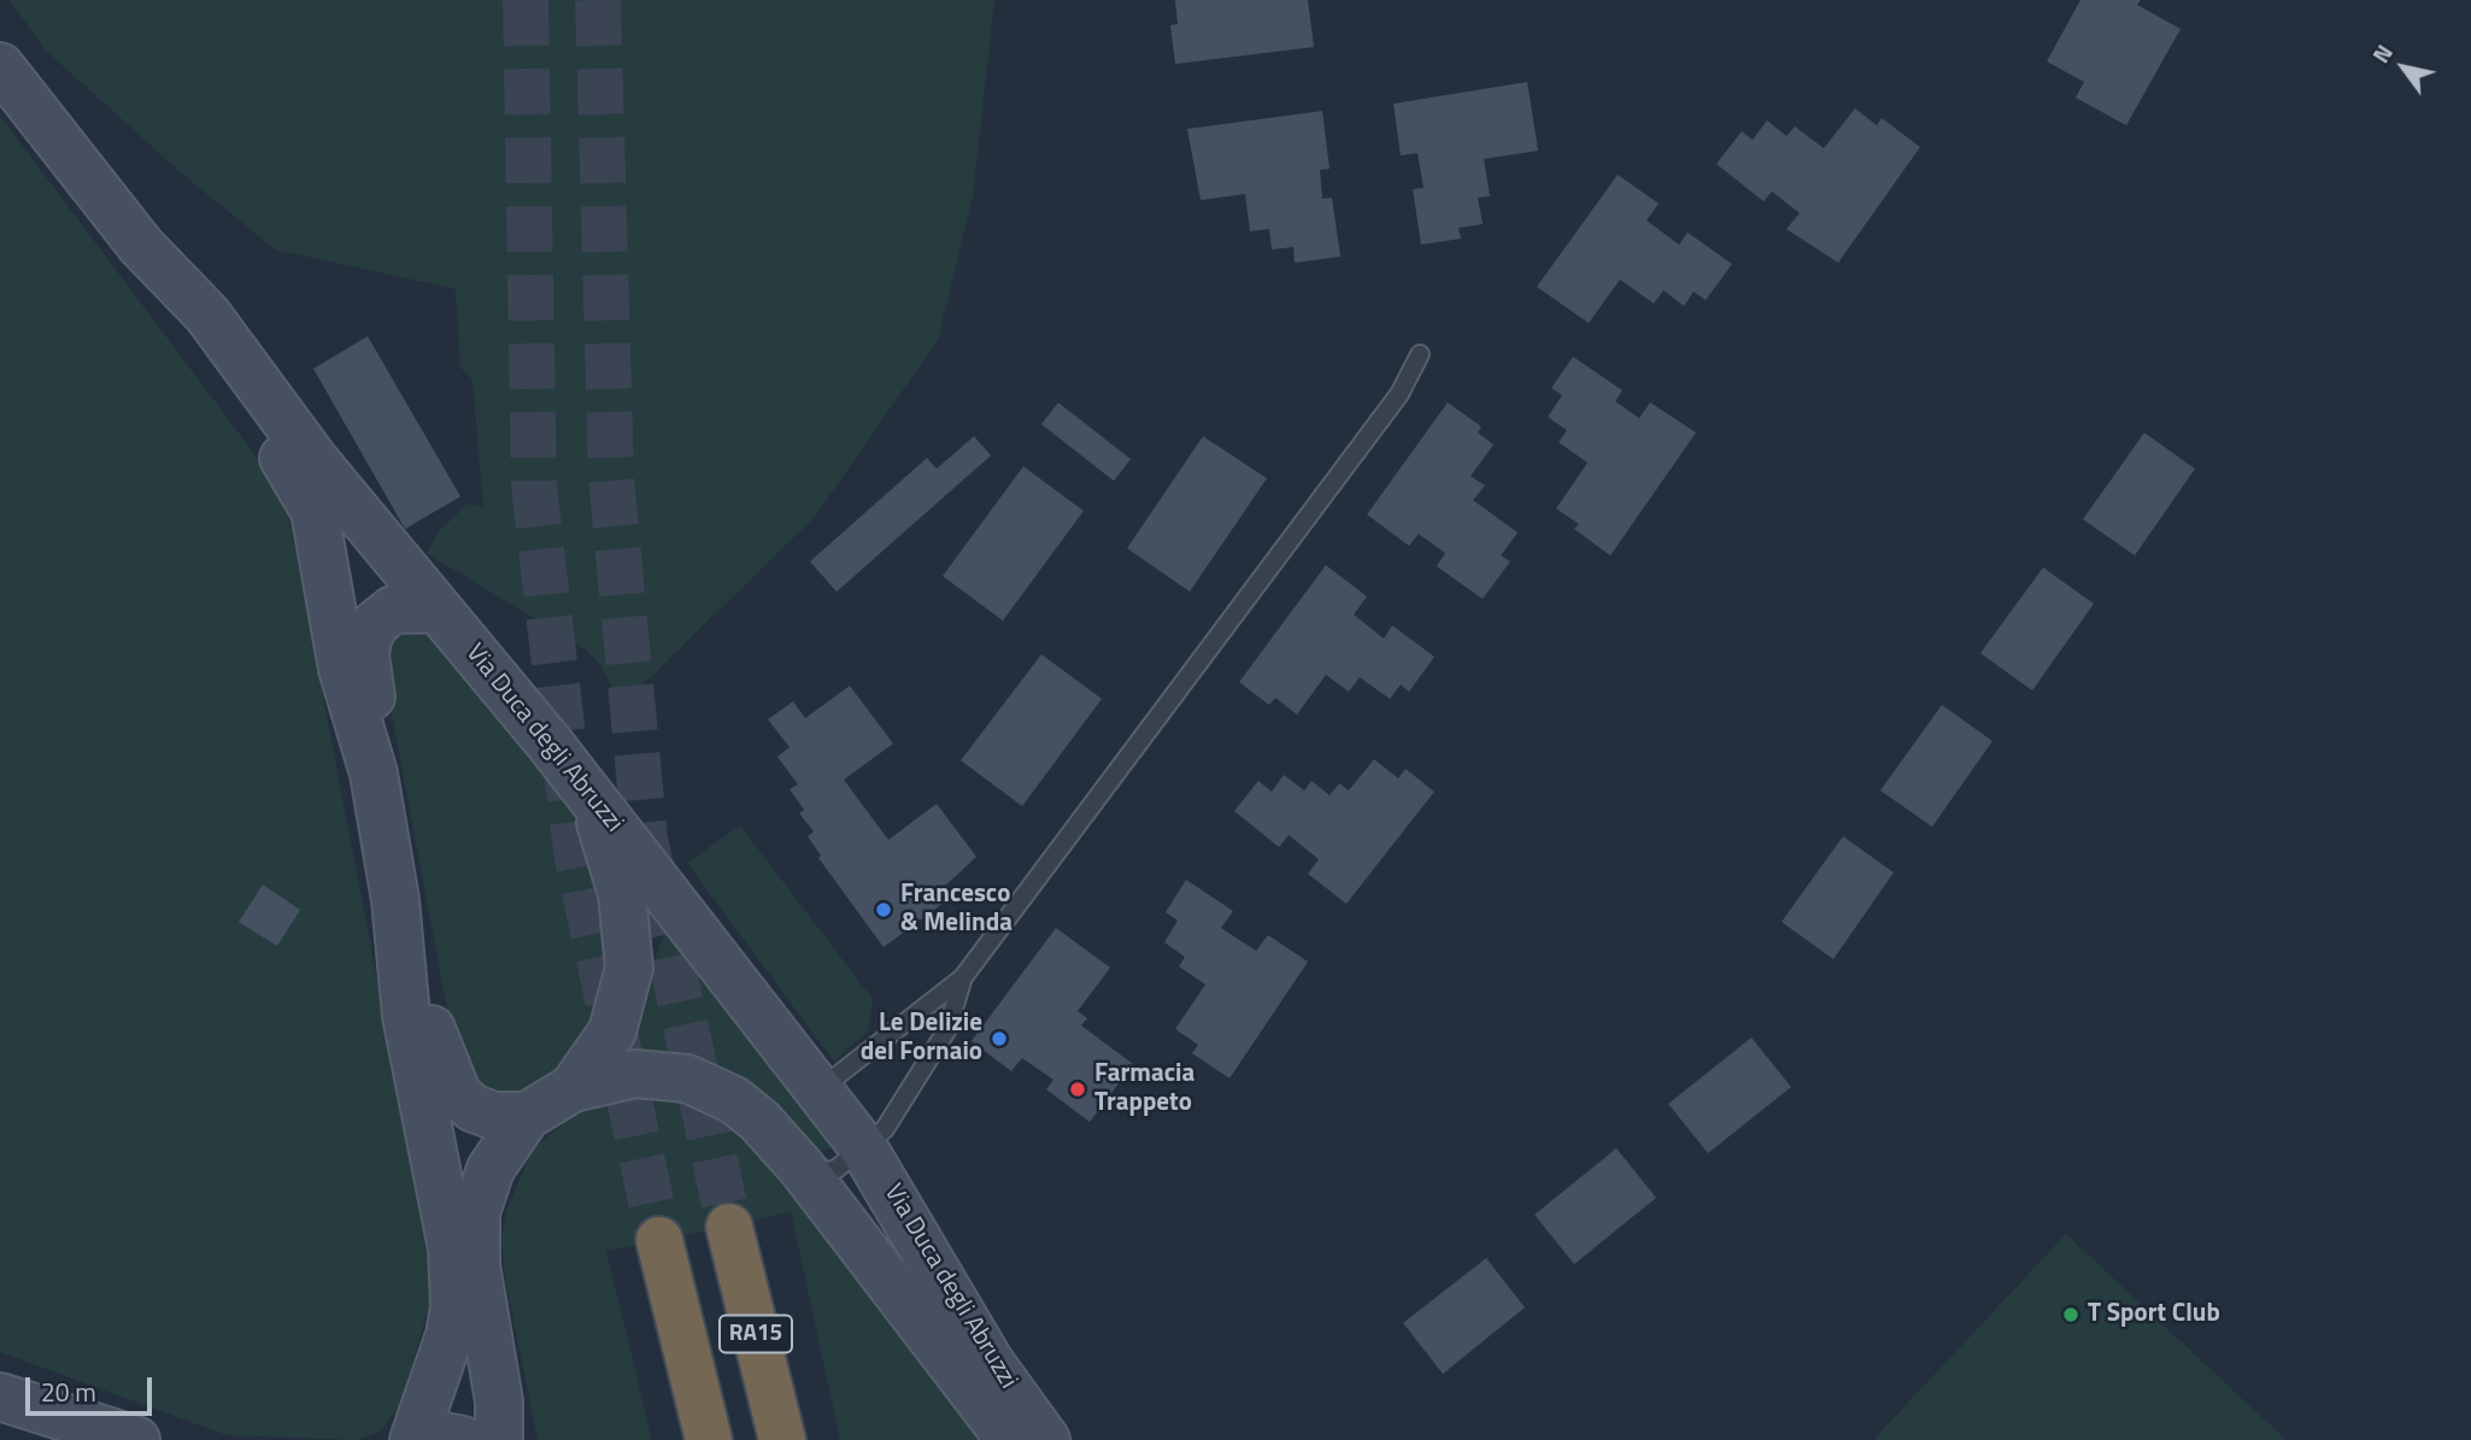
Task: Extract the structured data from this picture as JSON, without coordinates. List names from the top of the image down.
{
  "streets": {
    "highway": ["RA15"],
    "main road": ["Via Duca degli Abruzzi"]
  },
  "places": [
    "Francesco & Melinda",
    "Le Delizie del Fornaio",
    "Farmacia Trappeto",
    "T Sport Club"
  ],
  "scale_bar": "20 m",
  "north": "top left"
}
